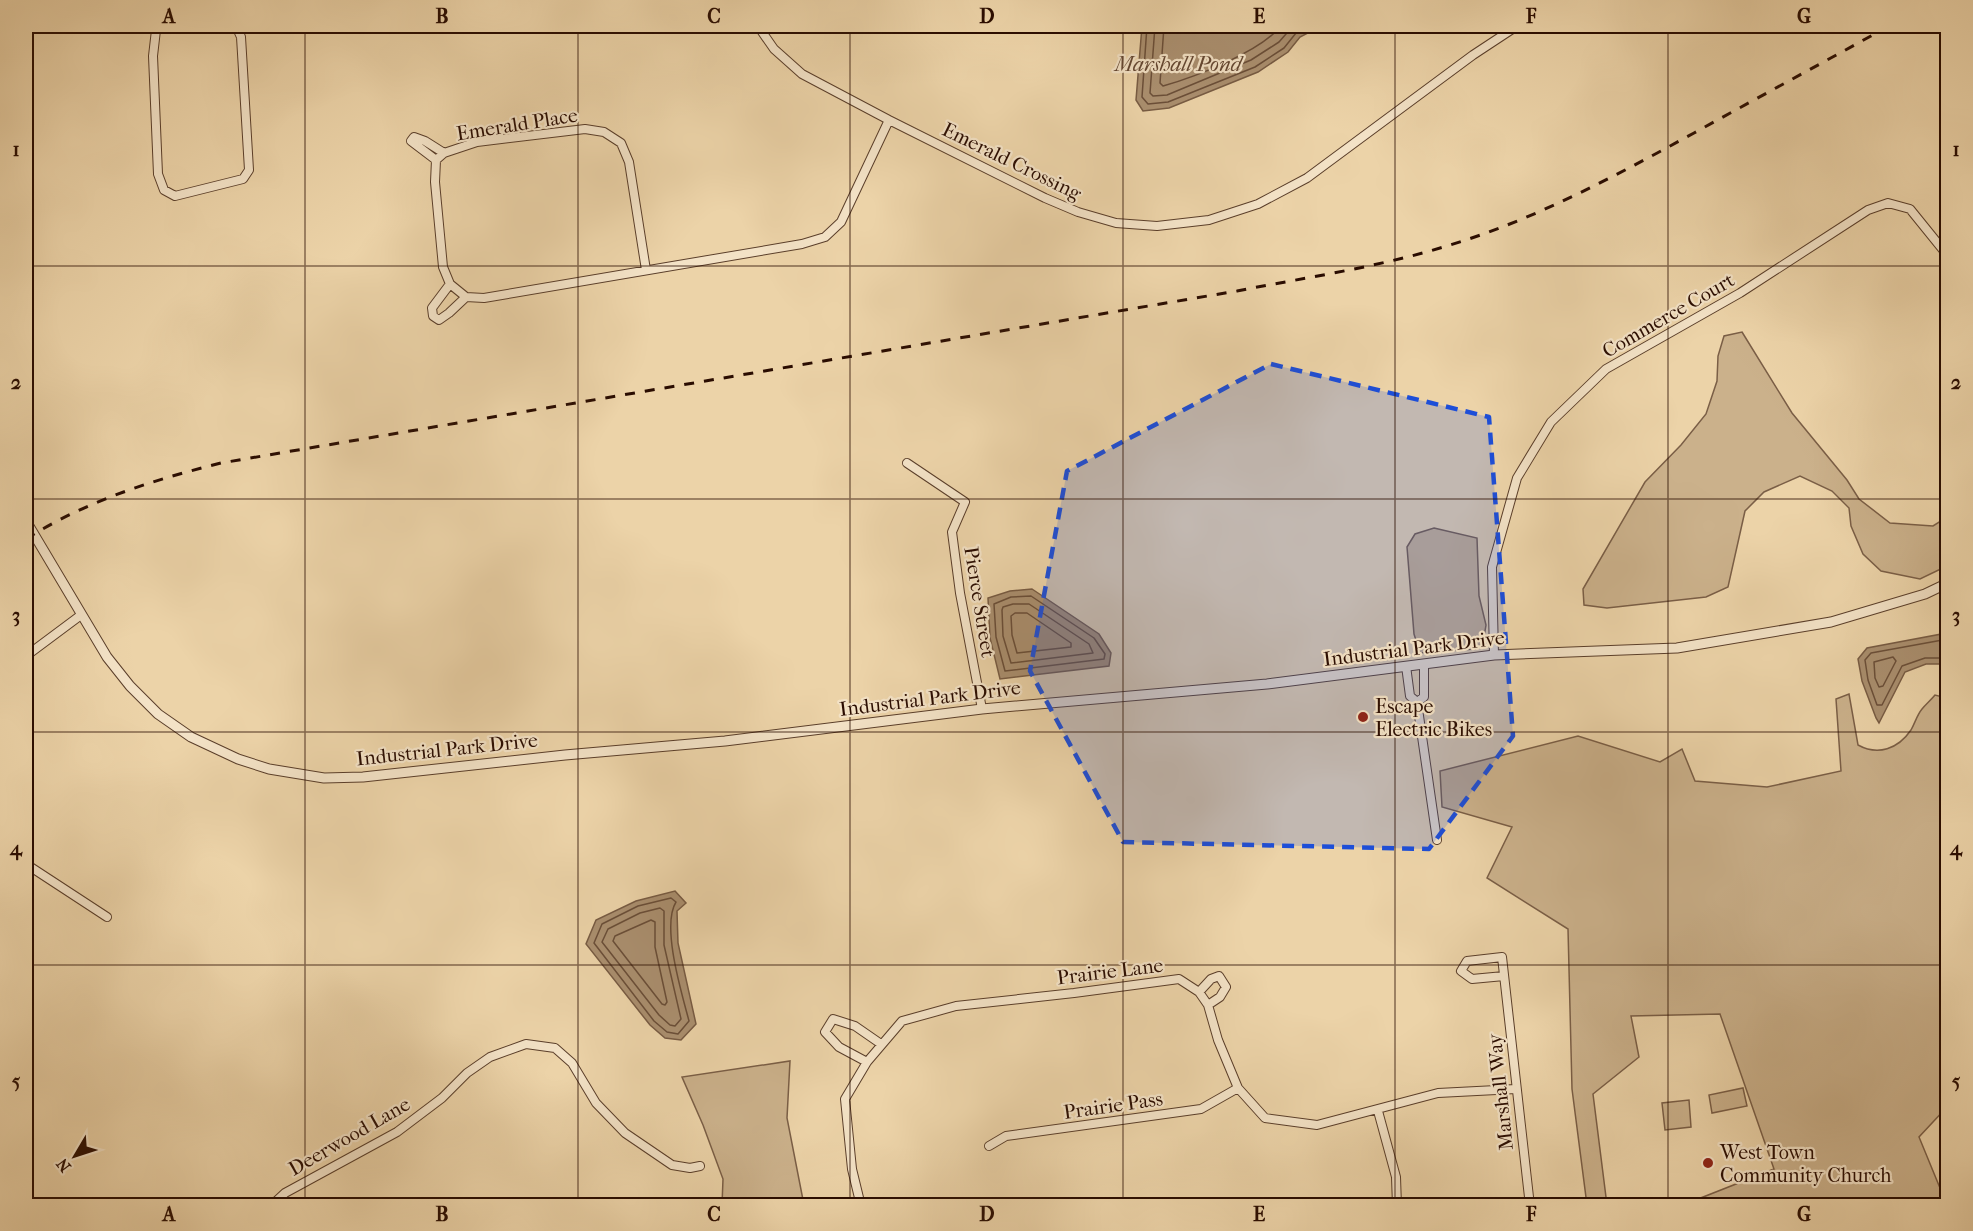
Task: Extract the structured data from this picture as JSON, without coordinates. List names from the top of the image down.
{
  "streets": {
    "street": [
      "Emerald Place",
      "Emerald Crossing",
      "Commerce Court",
      "Pierce Street",
      "Industrial Park Drive",
      "Prairie Lane",
      "Marshall Way",
      "Prairie Pass",
      "Deerwood Lane"
    ]
  },
  "crossings": [
    ["Commerce Court", "Industrial Park Drive"],
    ["Pierce Street", "Industrial Park Drive"]
  ],
  "water": ["Marshall Pond"],
  "places": ["Escape Electric Bikes", "West Town Community Church"],
  "north": "bottom left",
  "grid": {
    "columns": [
      "A",
      "B",
      "C",
      "D",
      "E",
      "F",
      "G"
    ],
    "rows": [
      "1",
      "2",
      "3",
      "4",
      "5"
    ]
  }
}
